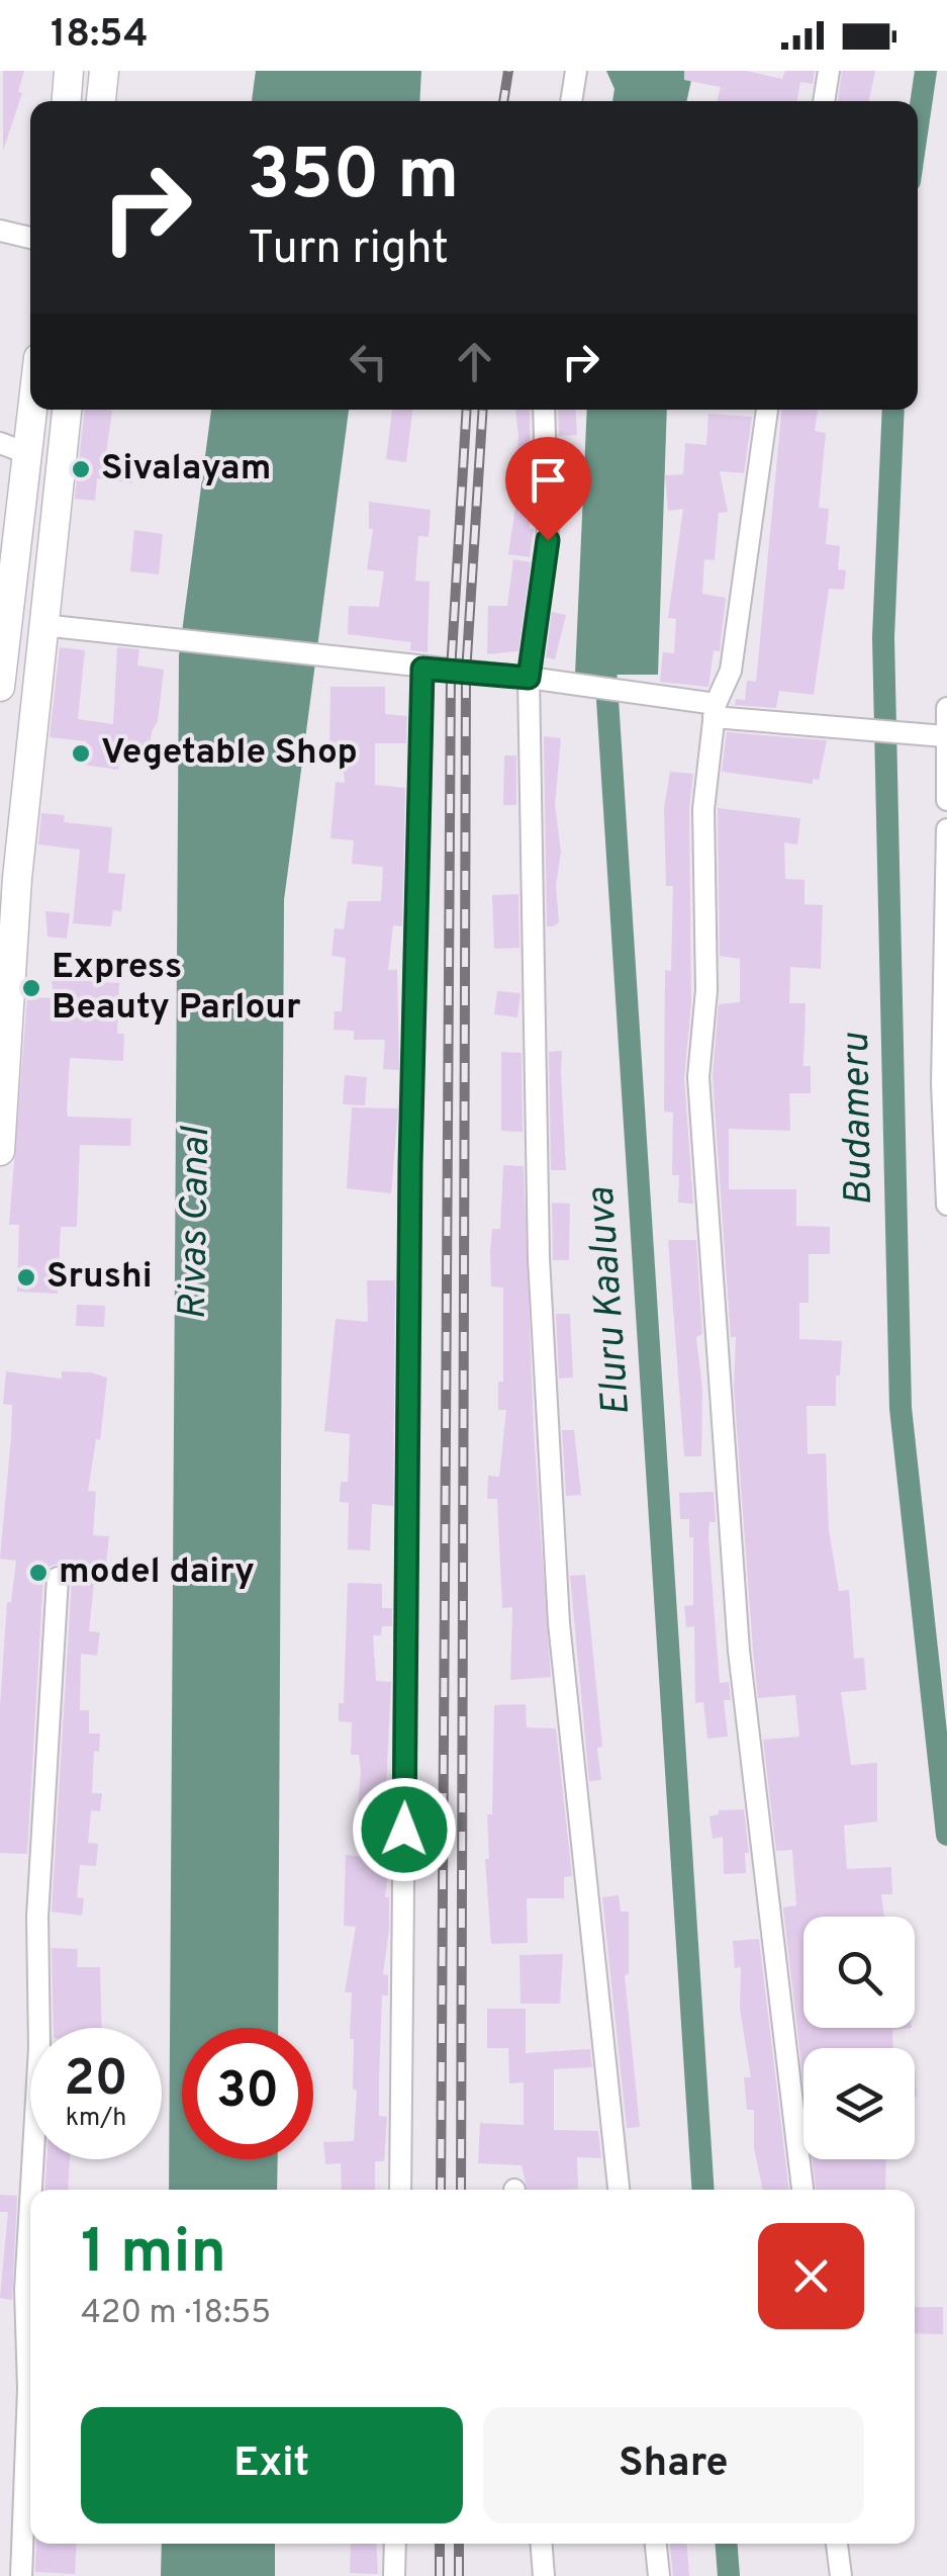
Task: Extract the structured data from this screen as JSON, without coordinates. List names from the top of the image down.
{
  "water": ["Budameru", "Rivas Canal", "Eluru Kaaluva"],
  "places": [
    "Sivalayam",
    "Vegetable Shop",
    "Express Beauty Parlour",
    "Srushi",
    "model dairy"
  ],
  "page": {
    "status": "18:54",
    "turn": ["350 m", "Turn right"],
    "speed": "20 km/h",
    "limit": "30",
    "heading": ["1 min", "420 m · 18:55"],
    "buttons": ["Exit", "Share"]
  }
}
